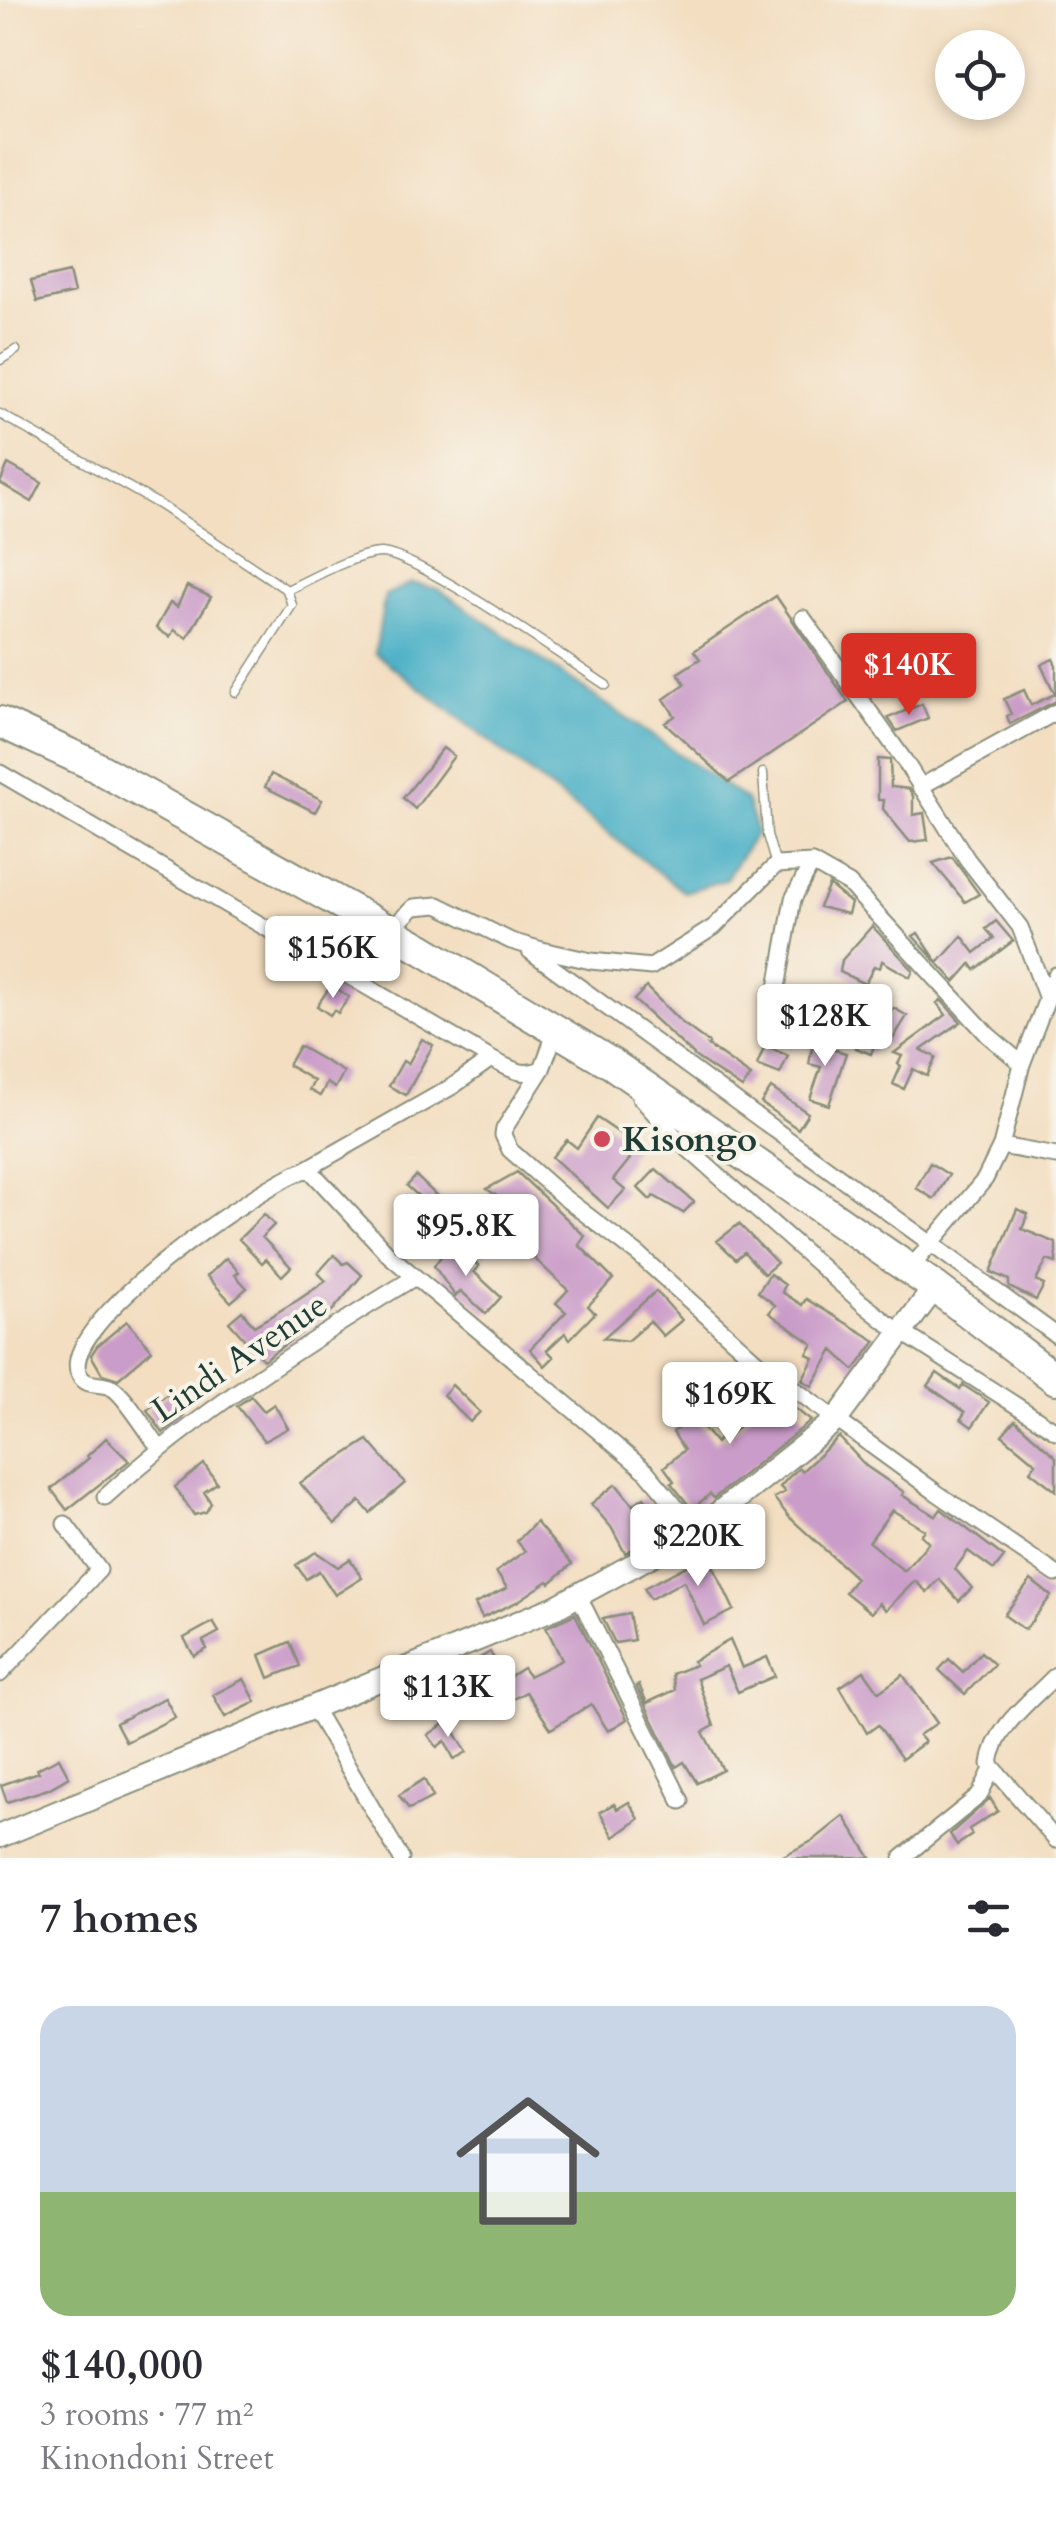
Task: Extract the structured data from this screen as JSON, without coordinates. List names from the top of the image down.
{
  "streets": {
    "street": ["Lindi Avenue"]
  },
  "places": ["Kisongo"],
  "page": {
    "price": [
      "$140K",
      "$156K",
      "$128K",
      "$95.8K",
      "$169K",
      "$220K",
      "$113K"
    ],
    "heading": "7 homes",
    "list": [
      {
        "name": "$140,000",
        "note": "3 rooms · 77 m² · Kinondoni Street"
      }
    ]
  }
}
